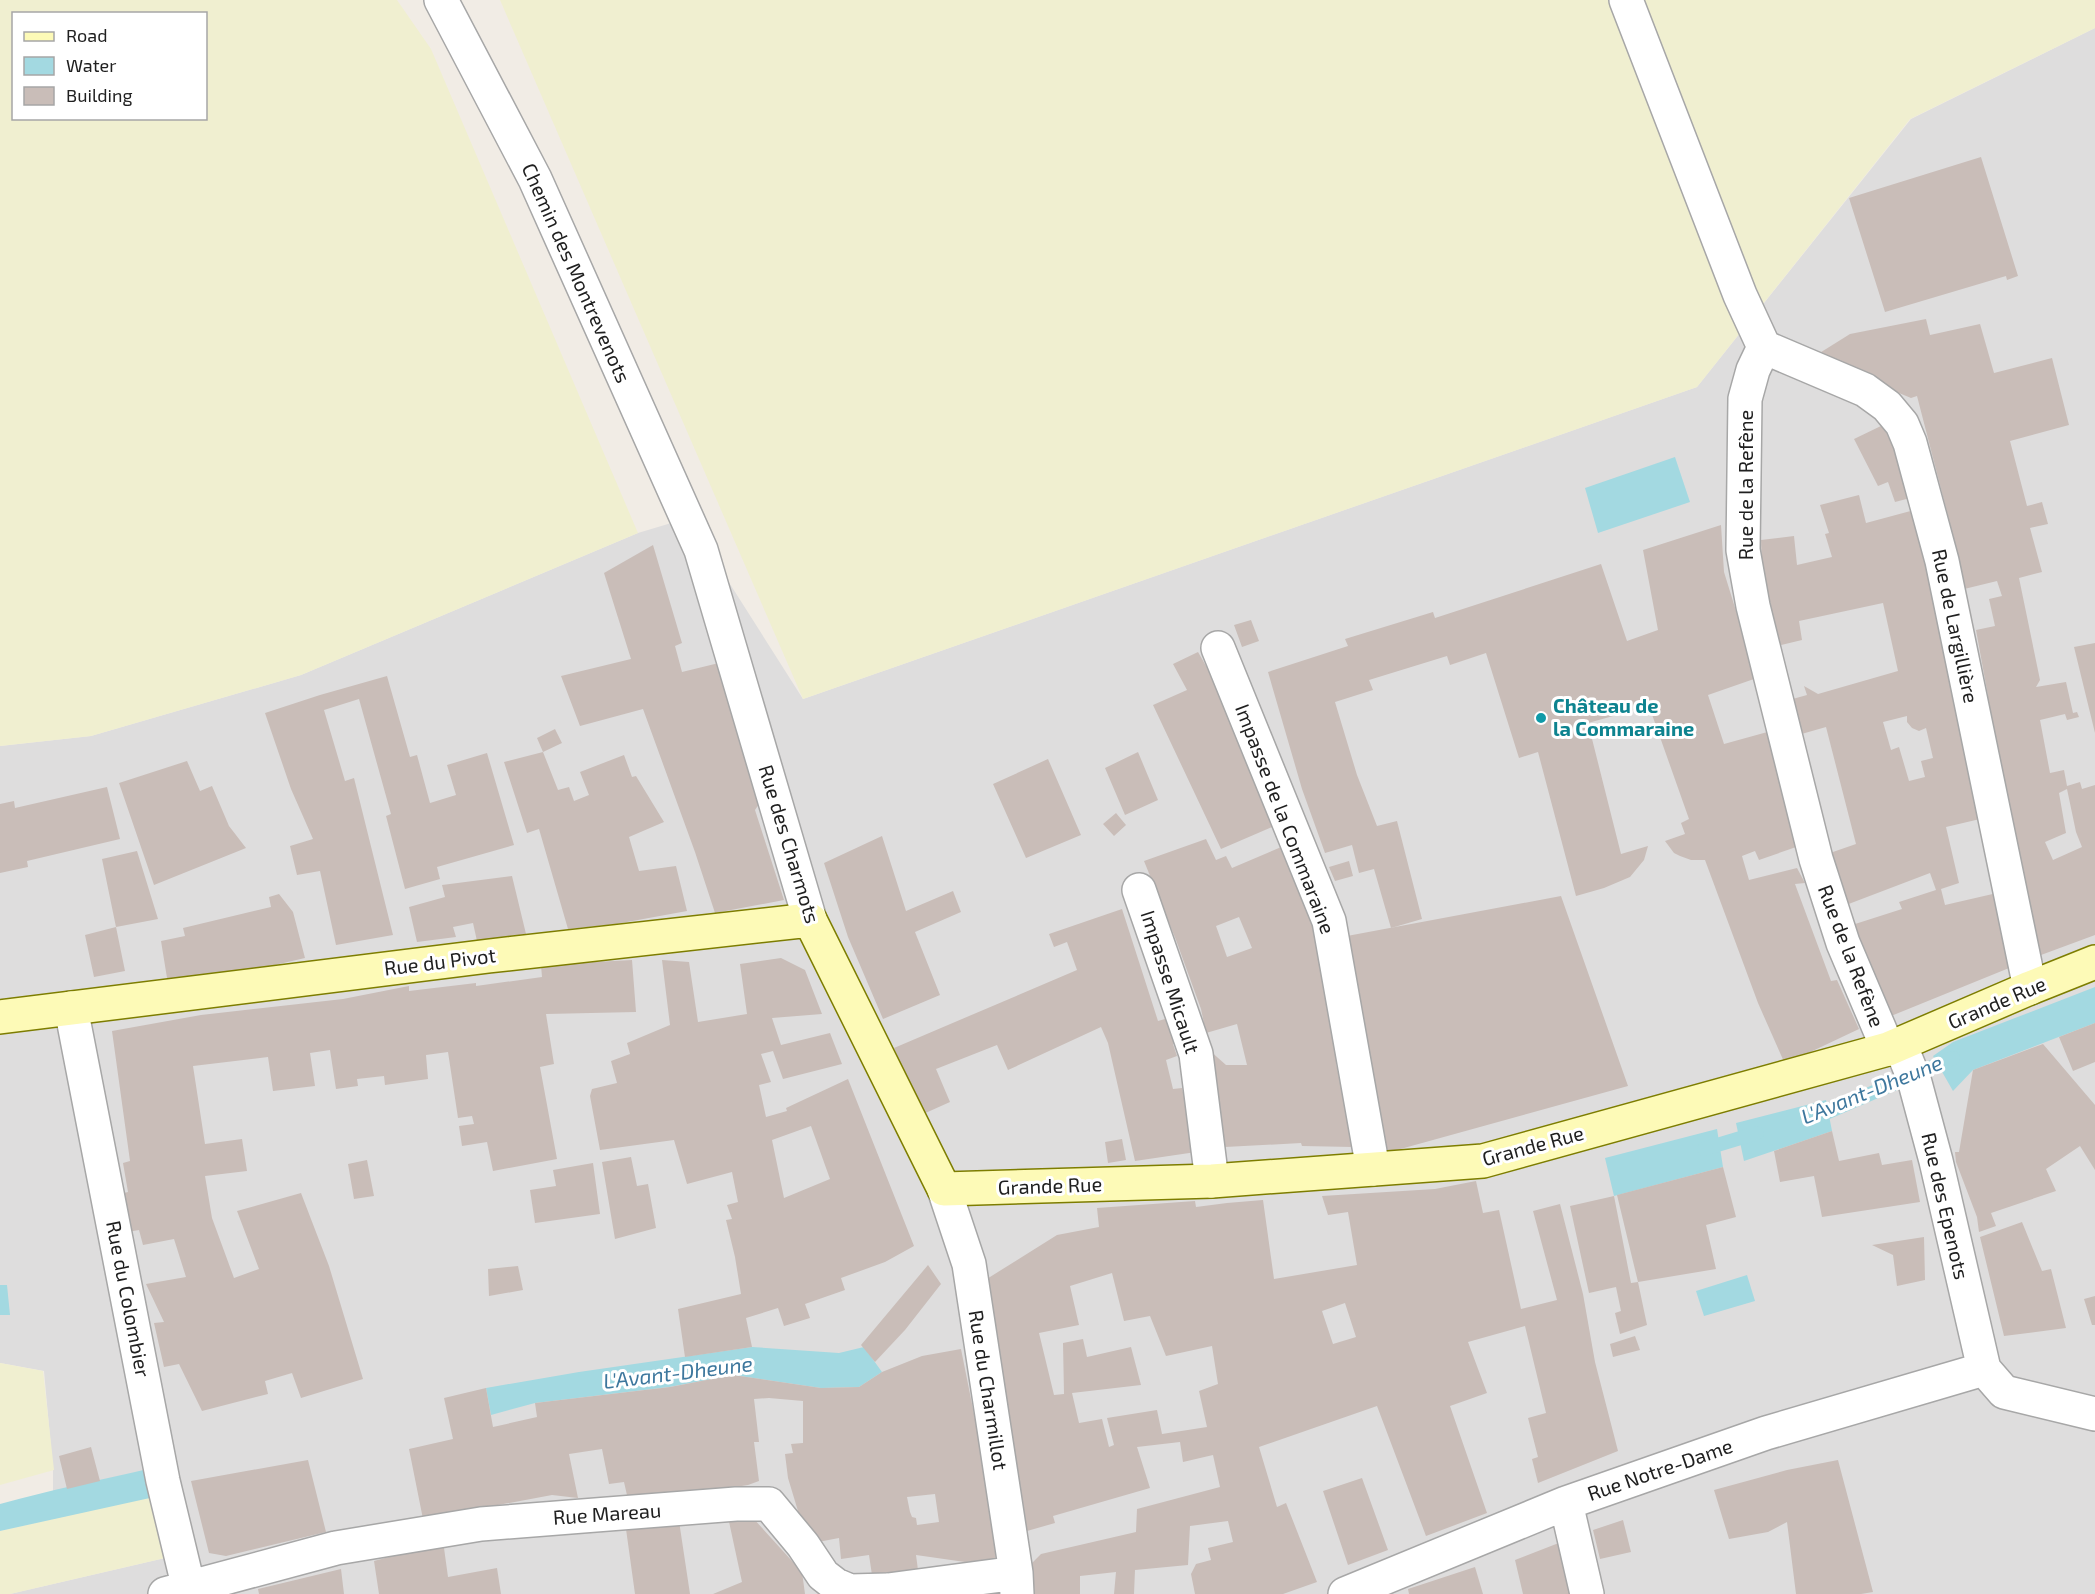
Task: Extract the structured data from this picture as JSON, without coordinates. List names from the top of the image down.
{
  "streets": {
    "main road": ["Rue des Charmots", "Rue du Pivot", "Grande Rue"],
    "street": [
      "Chemin des Montrevenots",
      "Rue de la Refène",
      "Rue de Largillière",
      "Impasse de la Commaraine",
      "Impasse Micault",
      "Rue des Epenots",
      "Rue du Colombier",
      "Rue du Charmillot",
      "Rue Notre-Dame",
      "Rue Mareau"
    ]
  },
  "crossings": [
    ["Chemin des Montrevenots", "Rue des Charmots"],
    ["Rue de la Refène", "Rue de Largillière"],
    ["Rue de la Refène", "Grande Rue"],
    ["Rue de la Refène", "Rue des Epenots"],
    ["Rue de Largillière", "Grande Rue"],
    ["Impasse de la Commaraine", "Grande Rue"],
    ["Rue des Charmots", "Rue du Pivot"],
    ["Rue des Charmots", "Grande Rue"],
    ["Rue des Charmots", "Rue du Charmillot"],
    ["Rue du Pivot", "Rue du Colombier"],
    ["Impasse Micault", "Grande Rue"],
    ["Grande Rue", "Rue des Epenots"],
    ["Grande Rue", "Rue du Charmillot"],
    ["Rue des Epenots", "Rue Notre-Dame"],
    ["Rue du Colombier", "Rue Mareau"],
    ["Rue du Charmillot", "Rue Mareau"]
  ],
  "water": ["L'Avant-Dheune"],
  "places": ["Château de la Commaraine"],
  "legend": ["Road", "Water", "Building"]
}
